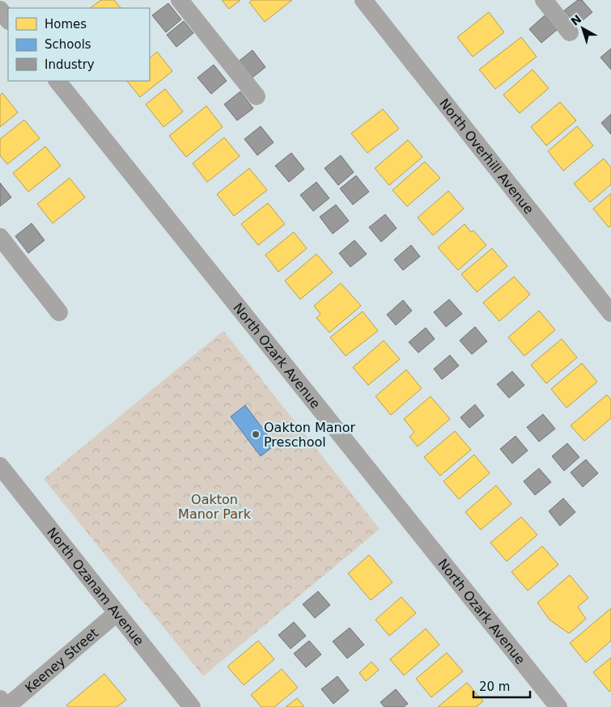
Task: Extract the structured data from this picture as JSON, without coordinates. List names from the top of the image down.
{
  "streets": {
    "street": [
      "North Overhill Avenue",
      "North Ozark Avenue",
      "North Ozanam Avenue",
      "Keeney Street"
    ]
  },
  "crossings": [
    ["North Ozanam Avenue", "Keeney Street"]
  ],
  "parks": ["Oakton Manor Park"],
  "places": ["Oakton Manor Preschool"],
  "legend": ["Homes", "Schools", "Industry"],
  "scale_bar": "20 m",
  "north": "top left"
}
